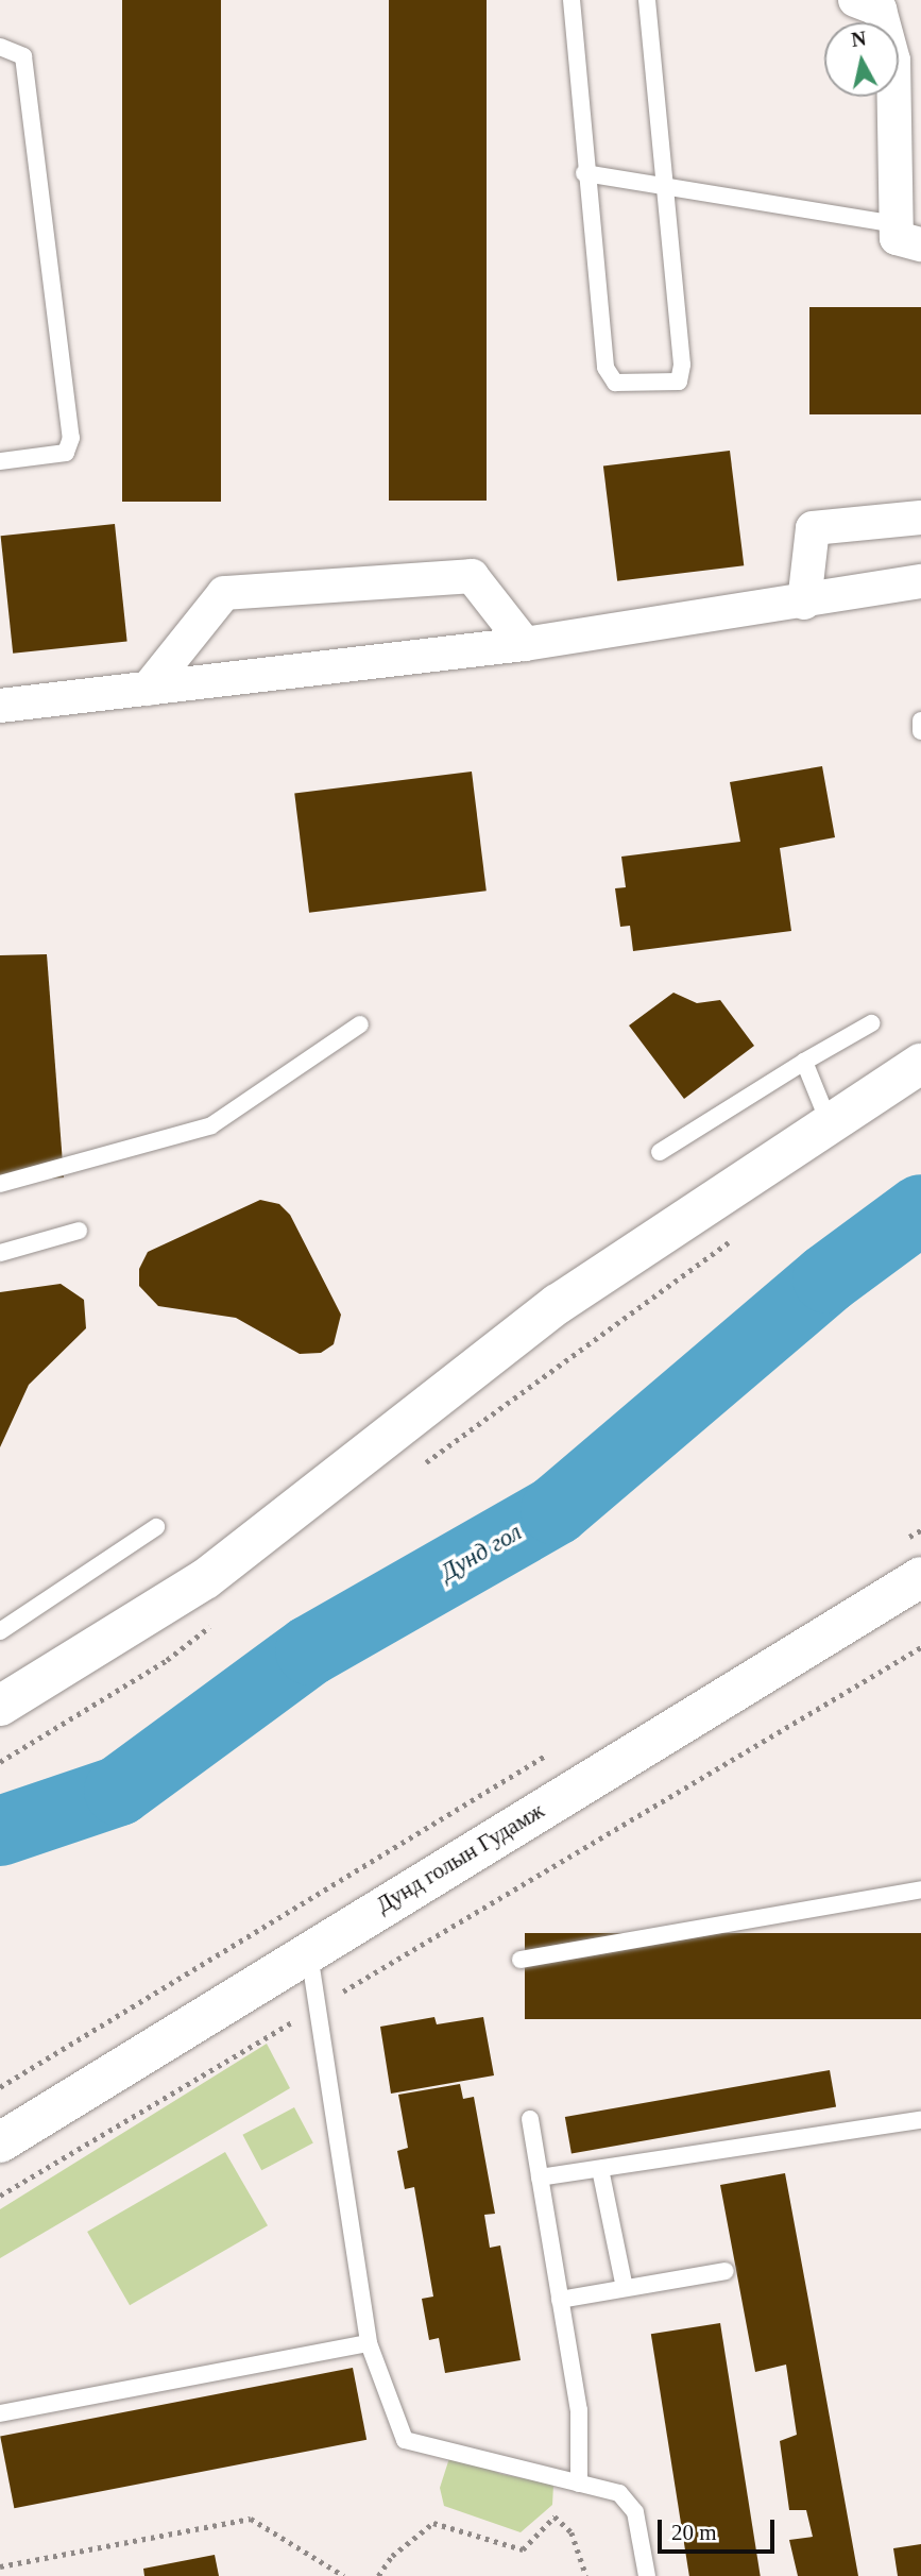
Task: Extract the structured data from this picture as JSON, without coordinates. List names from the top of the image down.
{
  "streets": {
    "street": ["Дунд голын Гудамж"]
  },
  "water": ["Дунд гол"],
  "scale_bar": "20 m",
  "north": "top"
}
